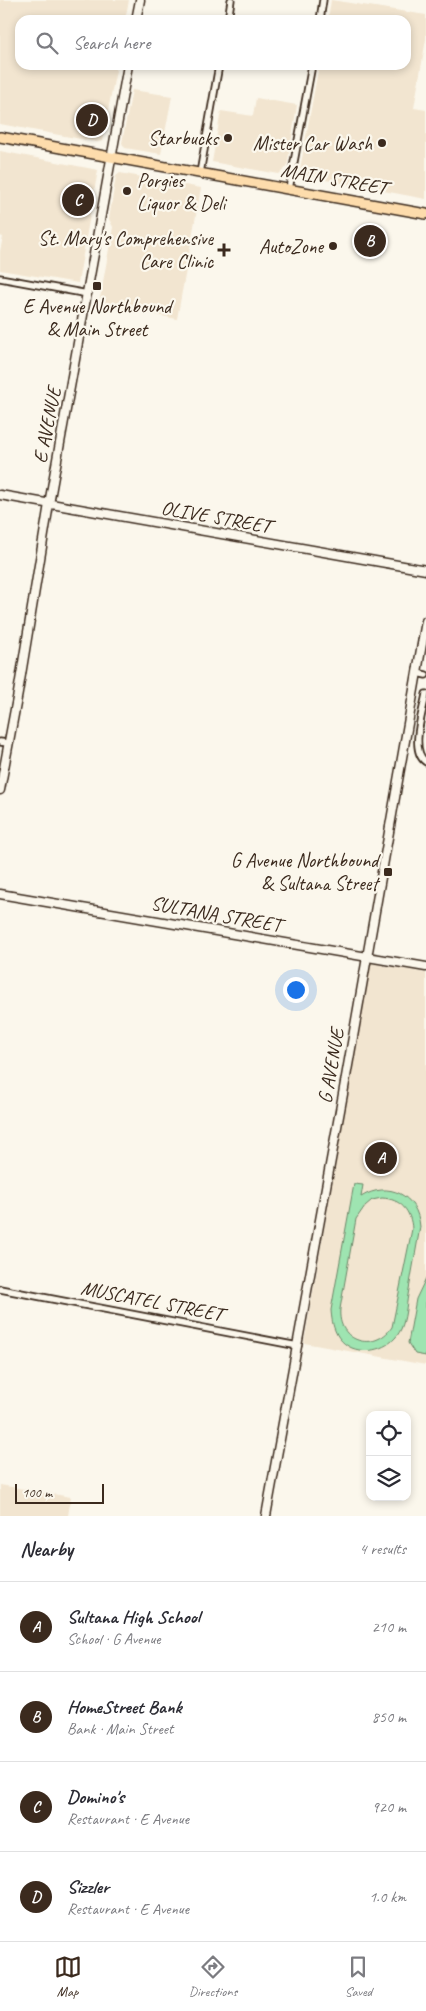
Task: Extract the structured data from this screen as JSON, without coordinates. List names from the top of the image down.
{
  "streets": {
    "main road": ["MAIN STREET"],
    "street": [
      "E AVENUE",
      "OLIVE STREET",
      "SULTANA STREET",
      "G AVENUE",
      "MUSCATEL STREET"
    ]
  },
  "crossings": [
    ["MAIN STREET", "E AVENUE"],
    ["E AVENUE", "OLIVE STREET"],
    ["SULTANA STREET", "G AVENUE"],
    ["G AVENUE", "MUSCATEL STREET"]
  ],
  "places": {
    "other": [
      "Starbucks",
      "Mister Car Wash",
      "Porgies Liquor & Deli",
      "AutoZone"
    ],
    "health": ["St. Mary's Comprehensive Care Clinic"],
    "transit": ["E Avenue Northbound & Main Street", "G Avenue Northbound & Sultana Street"]
  },
  "scale_bar": "100 m",
  "page": {
    "search": "Search here",
    "pins": [
      "D",
      "C",
      "B",
      "A"
    ],
    "scale": "100 m",
    "heading": ["Nearby", "4 results"],
    "list": [
      {
        "mark": "A",
        "name": "Sultana High School",
        "note": "School · G Avenue",
        "value": "210 m"
      },
      {
        "mark": "B",
        "name": "HomeStreet Bank",
        "note": "Bank · Main Street",
        "value": "850 m"
      },
      {
        "mark": "C",
        "name": "Domino's",
        "note": "Restaurant · E Avenue",
        "value": "920 m"
      },
      {
        "mark": "D",
        "name": "Sizzler",
        "note": "Restaurant · E Avenue",
        "value": "1.0 km"
      }
    ],
    "nav": ["Map", "Directions", "Saved"]
  }
}
